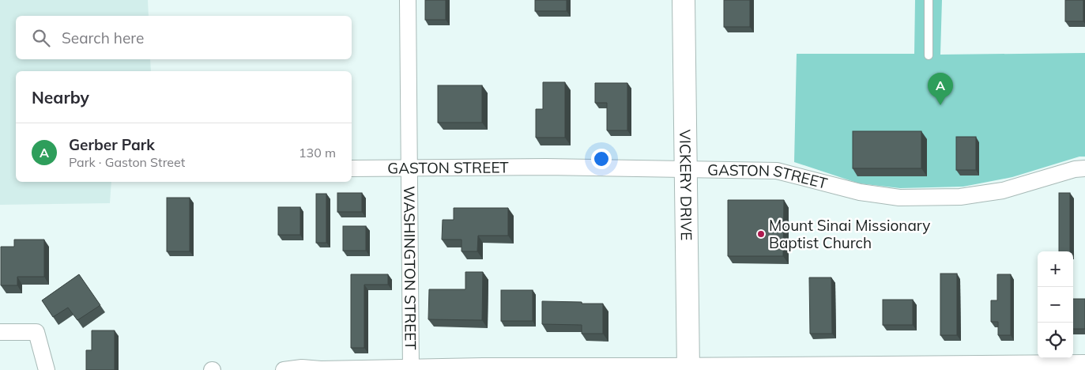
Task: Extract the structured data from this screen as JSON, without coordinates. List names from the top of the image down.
{
  "streets": {
    "street": ["GASTON STREET", "VICKERY DRIVE", "WASHINGTON STREET"]
  },
  "crossings": [
    ["GASTON STREET", "VICKERY DRIVE"],
    ["GASTON STREET", "WASHINGTON STREET"]
  ],
  "places": ["Mount Sinai Missionary Baptist Church"],
  "page": {
    "search": "Search here",
    "heading": "Nearby",
    "pins": "A",
    "list": [
      {
        "mark": "A",
        "name": "Gerber Park",
        "note": "Park · Gaston Street",
        "value": "130 m"
      }
    ],
    "map_buttons": ["+", "−"]
  }
}
